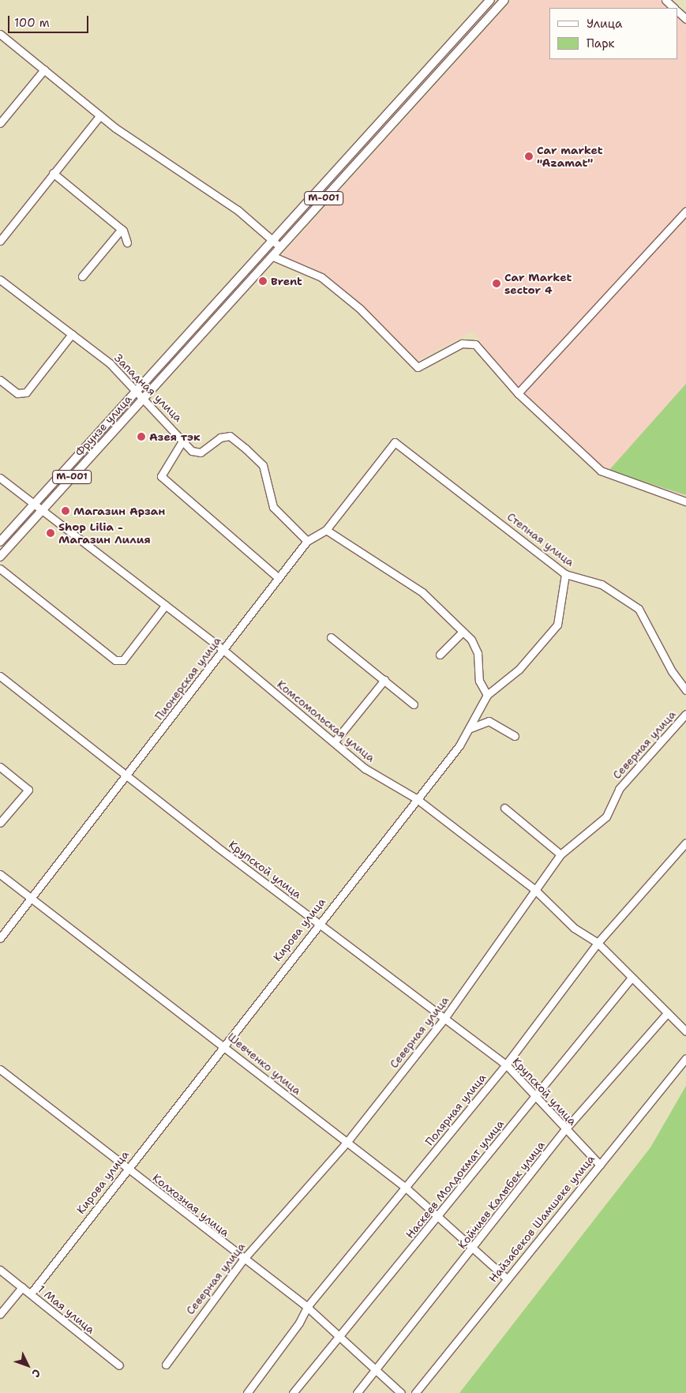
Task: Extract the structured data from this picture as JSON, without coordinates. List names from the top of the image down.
{
  "streets": {
    "main road": ["M-001", "Фрунзе улица"],
    "street": [
      "Западная улица",
      "Степная улица",
      "Пионерская улица",
      "Комсомольская улица",
      "Северная улица",
      "Крупской улица",
      "Кирова улица",
      "Шевченко улица",
      "Полярная улица",
      "Наскеев Молдокмат улица",
      "Койчиев Калыбек улица",
      "Колхозная улица",
      "Найзабеков Шамшеке улица",
      "1 Мая улица"
    ]
  },
  "crossings": [
    ["M-001", "Западная улица"],
    ["M-001", "Фрунзе улица"],
    ["Западная улица", "Фрунзе улица"],
    ["Западная улица", "Пионерская улица"],
    ["Фрунзе улица", "Комсомольская улица"],
    ["Степная улица", "Пионерская улица"],
    ["Степная улица", "Кирова улица"],
    ["Пионерская улица", "Комсомольская улица"],
    ["Пионерская улица", "Крупской улица"],
    ["Пионерская улица", "Шевченко улица"],
    ["Комсомольская улица", "Северная улица"],
    ["Комсомольская улица", "Кирова улица"],
    ["Комсомольская улица", "Полярная улица"],
    ["Комсомольская улица", "Наскеев Молдокмат улица"],
    ["Комсомольская улица", "Койчиев Калыбек улица"],
    ["Северная улица", "Крупской улица"],
    ["Северная улица", "Шевченко улица"],
    ["Северная улица", "Колхозная улица"],
    ["Крупской улица", "Кирова улица"],
    ["Крупской улица", "Полярная улица"],
    ["Крупской улица", "Наскеев Молдокмат улица"],
    ["Крупской улица", "Койчиев Калыбек улица"],
    ["Крупской улица", "Найзабеков Шамшеке улица"],
    ["Кирова улица", "Шевченко улица"],
    ["Кирова улица", "Колхозная улица"],
    ["Кирова улица", "1 Мая улица"],
    ["Шевченко улица", "Полярная улица"],
    ["Шевченко улица", "Наскеев Молдокмат улица"],
    ["Шевченко улица", "Койчиев Калыбек улица"],
    ["Шевченко улица", "Найзабеков Шамшеке улица"],
    ["Полярная улица", "Колхозная улица"],
    ["Наскеев Молдокмат улица", "Колхозная улица"],
    ["Койчиев Калыбек улица", "Колхозная улица"]
  ],
  "places": [
    "Car market \"Azamat\"",
    "Brent",
    "Car Market sector 4",
    "Азея тэк",
    "Магазин Арзан",
    "Shop Lilia - Магазин Лилия"
  ],
  "legend": ["Улица", "Парк"],
  "scale_bar": "100 m",
  "north": "bottom right"
}
